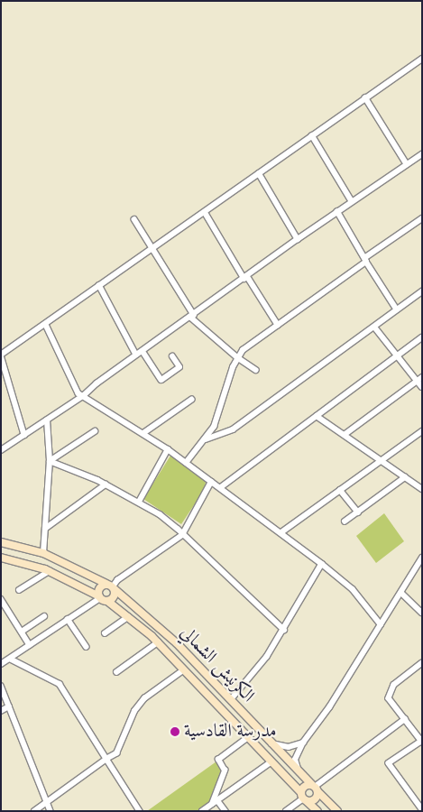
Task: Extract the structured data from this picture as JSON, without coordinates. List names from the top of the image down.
{
  "streets": {
    "main road": ["الكرنيش الشمالي"]
  },
  "places": ["مدرسة القادسية"]
}
